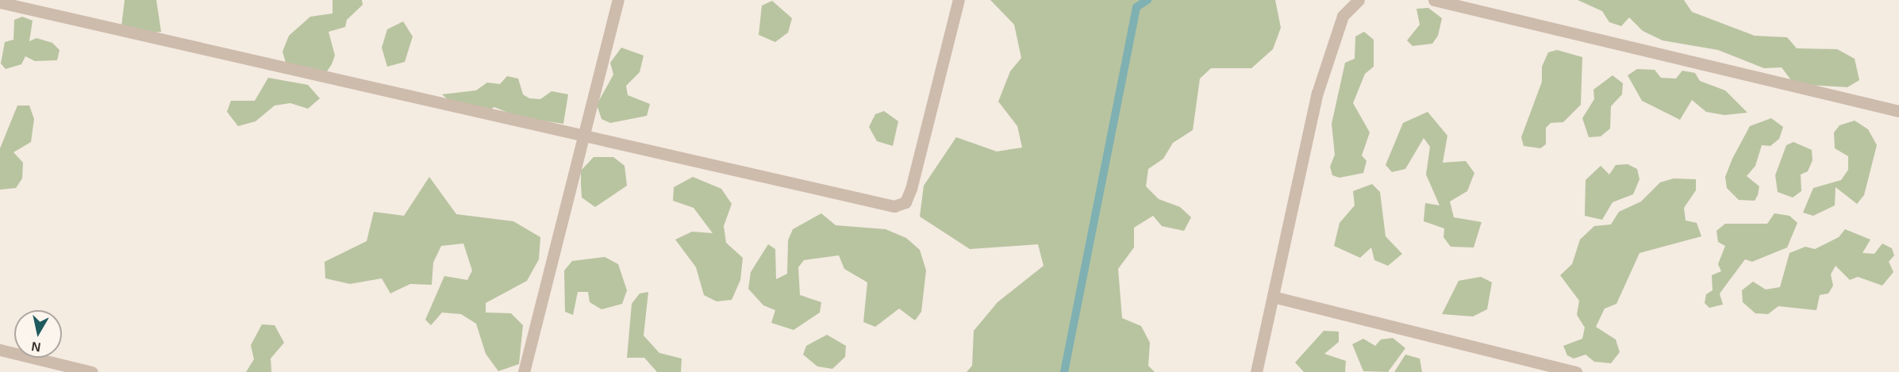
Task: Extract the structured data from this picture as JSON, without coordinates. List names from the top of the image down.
{
  "north": "bottom"
}
